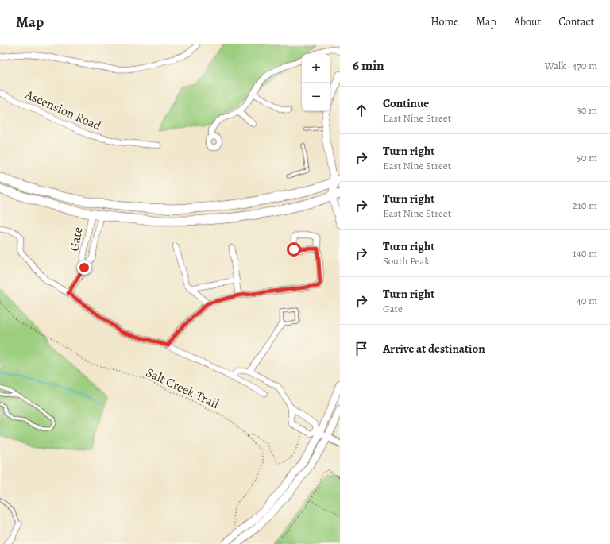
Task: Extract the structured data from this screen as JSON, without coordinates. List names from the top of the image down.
{
  "streets": {
    "street": ["Ascension Road", "Gate"],
    "path": ["Salt Creek Trail"]
  },
  "page": {
    "header": "Map",
    "nav": [
      "Home",
      "Map",
      "About",
      "Contact"
    ],
    "heading": ["6 min", "Walk · 470 m"],
    "map_buttons": ["+", "−"],
    "list": [
      ["Continue", "East Nine Street", "30 m"],
      ["Turn right", "East Nine Street", "50 m"],
      ["Turn right", "East Nine Street", "210 m"],
      ["Turn right", "South Peak", "140 m"],
      ["Turn right", "Gate", "40 m"],
      "Arrive at destination"
    ]
  }
}
